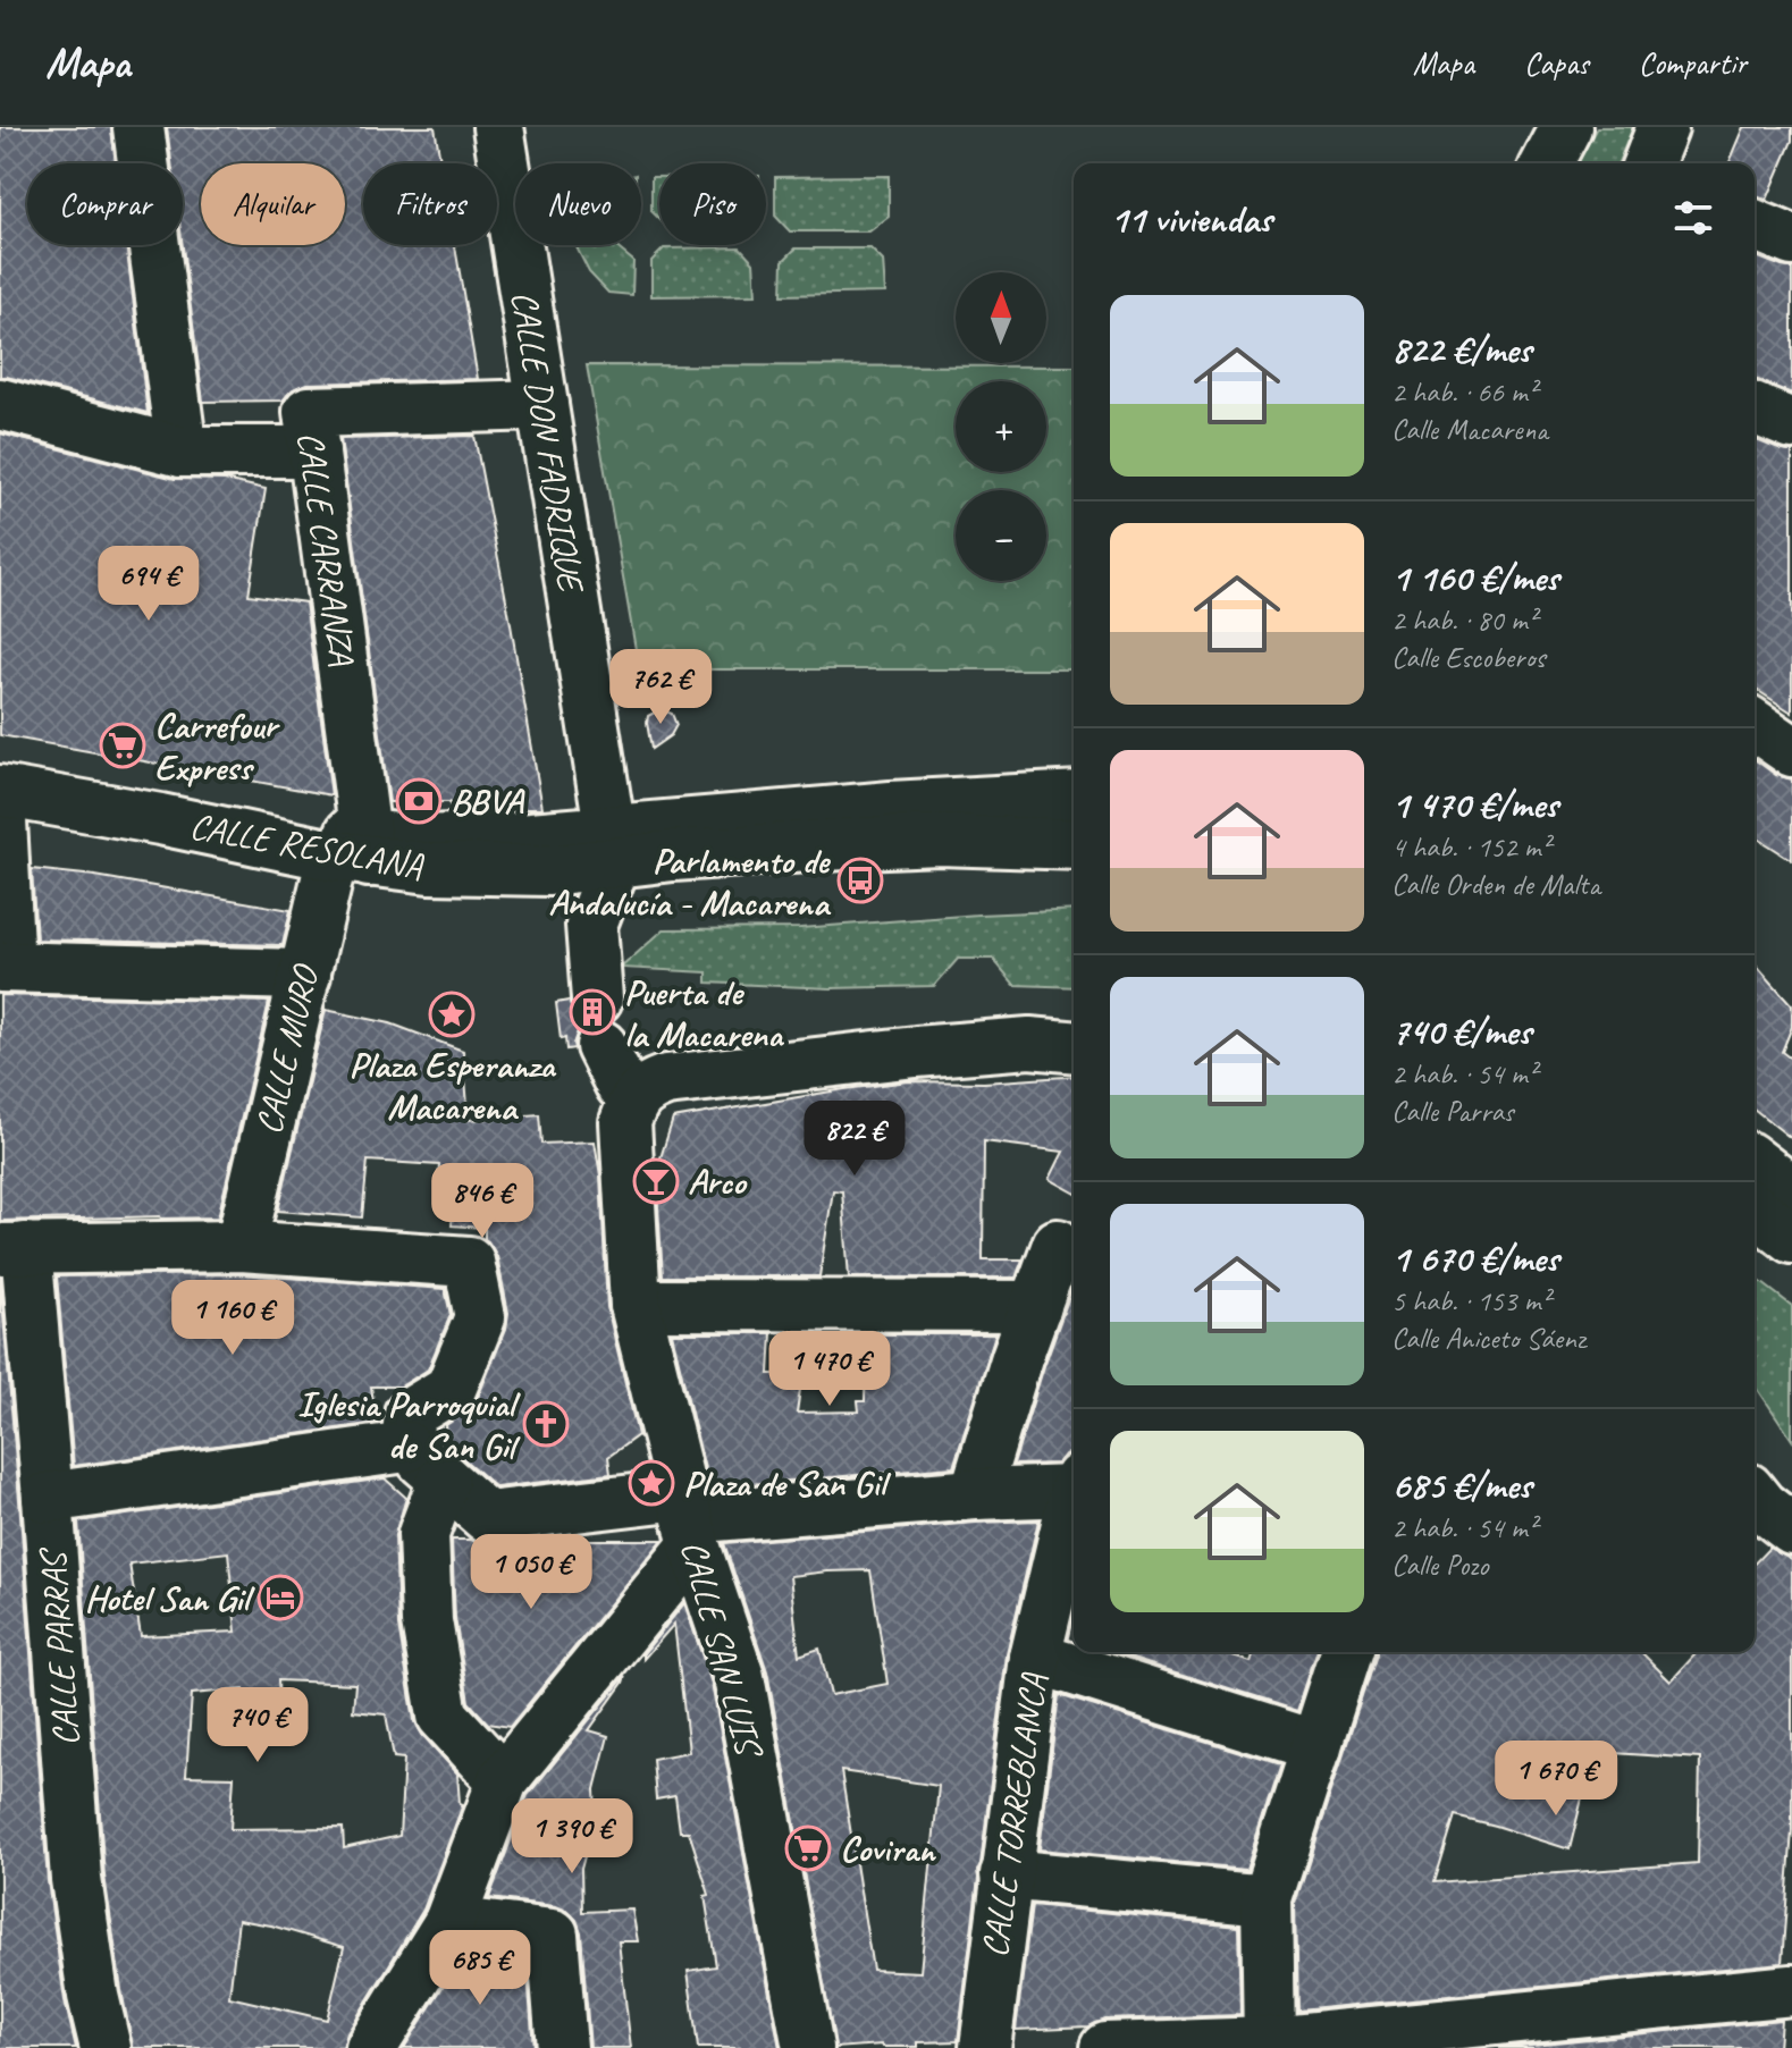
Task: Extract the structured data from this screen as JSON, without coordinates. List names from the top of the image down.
{
  "streets": {
    "street": [
      "CALLE DON FADRIQUE",
      "CALLE CARRANZA",
      "CALLE RESOLANA",
      "CALLE MURO",
      "CALLE SAN LUIS",
      "CALLE PARRAS",
      "CALLE TORREBLANCA"
    ]
  },
  "crossings": [
    ["CALLE DON FADRIQUE", "CALLE CARRANZA"],
    ["CALLE DON FADRIQUE", "CALLE RESOLANA"],
    ["CALLE CARRANZA", "CALLE RESOLANA"],
    ["CALLE CARRANZA", "CALLE MURO"],
    ["CALLE RESOLANA", "CALLE MURO"]
  ],
  "places": {
    "supermarket": ["Carrefour Express", "Coviran"],
    "bank": ["BBVA"],
    "bus stop": ["Parlamento de Andalucía - Macarena"],
    "building": ["Puerta de la Macarena"],
    "place": ["Plaza Esperanza Macarena", "Plaza de San Gil"],
    "bar": ["Arco"],
    "church": ["Iglesia Parroquial de San Gil"],
    "hotel": ["Hotel San Gil"]
  },
  "north": "top",
  "page": {
    "header": "Mapa",
    "nav": ["Mapa", "Capas", "Compartir"],
    "chip": [
      "Comprar",
      "Alquilar",
      "Filtros",
      "Nuevo",
      "Piso"
    ],
    "heading": "11 viviendas",
    "map_buttons": ["+", "−"],
    "list": [
      {
        "name": "822 €/mes",
        "note": "2 hab. · 66 m² · Calle Macarena"
      },
      {
        "name": "1 160 €/mes",
        "note": "2 hab. · 80 m² · Calle Escoberos"
      },
      {
        "name": "1 470 €/mes",
        "note": "4 hab. · 152 m² · Calle Orden de Malta"
      },
      {
        "name": "740 €/mes",
        "note": "2 hab. · 54 m² · Calle Parras"
      },
      {
        "name": "1 670 €/mes",
        "note": "5 hab. · 153 m² · Calle Aniceto Sáenz"
      },
      {
        "name": "685 €/mes",
        "note": "2 hab. · 54 m² · Calle Pozo"
      }
    ],
    "price": [
      "694 €",
      "762 €",
      "822 €",
      "846 €",
      "1 160 €",
      "1 470 €",
      "1 050 €",
      "740 €",
      "1 670 €",
      "1 390 €",
      "685 €"
    ]
  }
}
